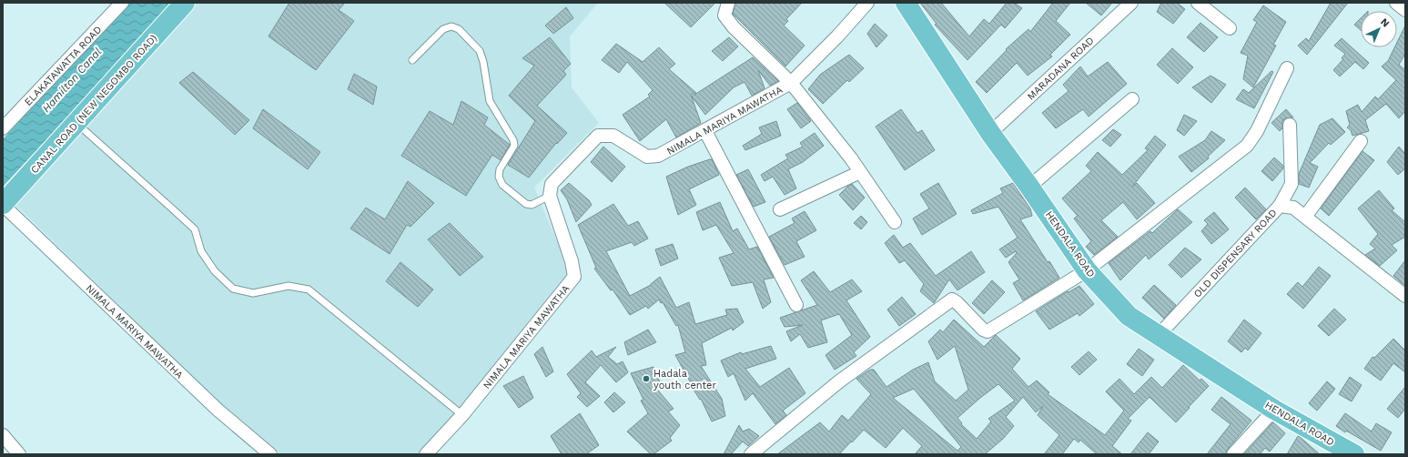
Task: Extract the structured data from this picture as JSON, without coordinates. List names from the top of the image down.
{
  "streets": {
    "main road": ["CANAL ROAD (NEW NEGOMBO ROAD)", "HENDALA ROAD"],
    "street": [
      "ELAKATAWATTA ROAD",
      "MARADANA ROAD",
      "NIMALA MARIYA MAWATHA",
      "OLD DISPENSARY ROAD"
    ]
  },
  "crossings": [
    ["MARADANA ROAD", "HENDALA ROAD"],
    ["CANAL ROAD (NEW NEGOMBO ROAD)", "NIMALA MARIYA MAWATHA"],
    ["HENDALA ROAD", "OLD DISPENSARY ROAD"]
  ],
  "water": ["Hamilton Canal"],
  "places": ["Hadala youth center"],
  "north": "top right"
}
